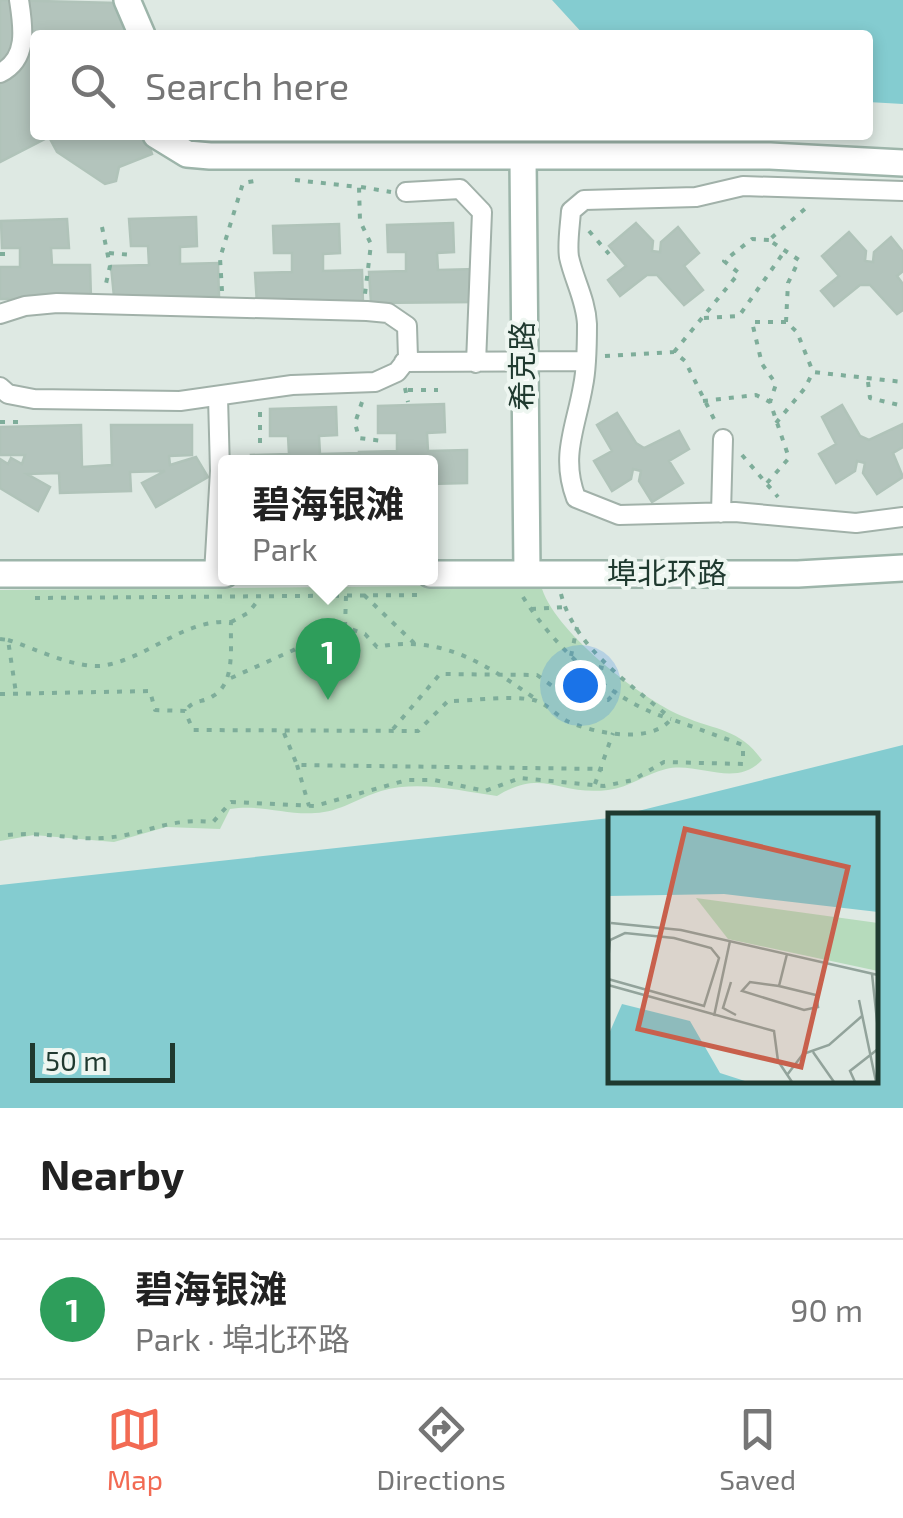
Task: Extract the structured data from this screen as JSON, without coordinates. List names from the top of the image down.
{
  "streets": {
    "street": ["希克路", "埠北环路"]
  },
  "crossings": [
    ["希克路", "埠北环路"]
  ],
  "scale_bar": "50 m",
  "page": {
    "search": "Search here",
    "popup": ["碧海银滩", "Park"],
    "pins": "1",
    "scale": "50 m",
    "heading": "Nearby",
    "list": [
      {
        "mark": "1",
        "name": "碧海银滩",
        "note": "Park · 埠北环路",
        "value": "90 m"
      }
    ],
    "nav": ["Map", "Directions", "Saved"]
  }
}
